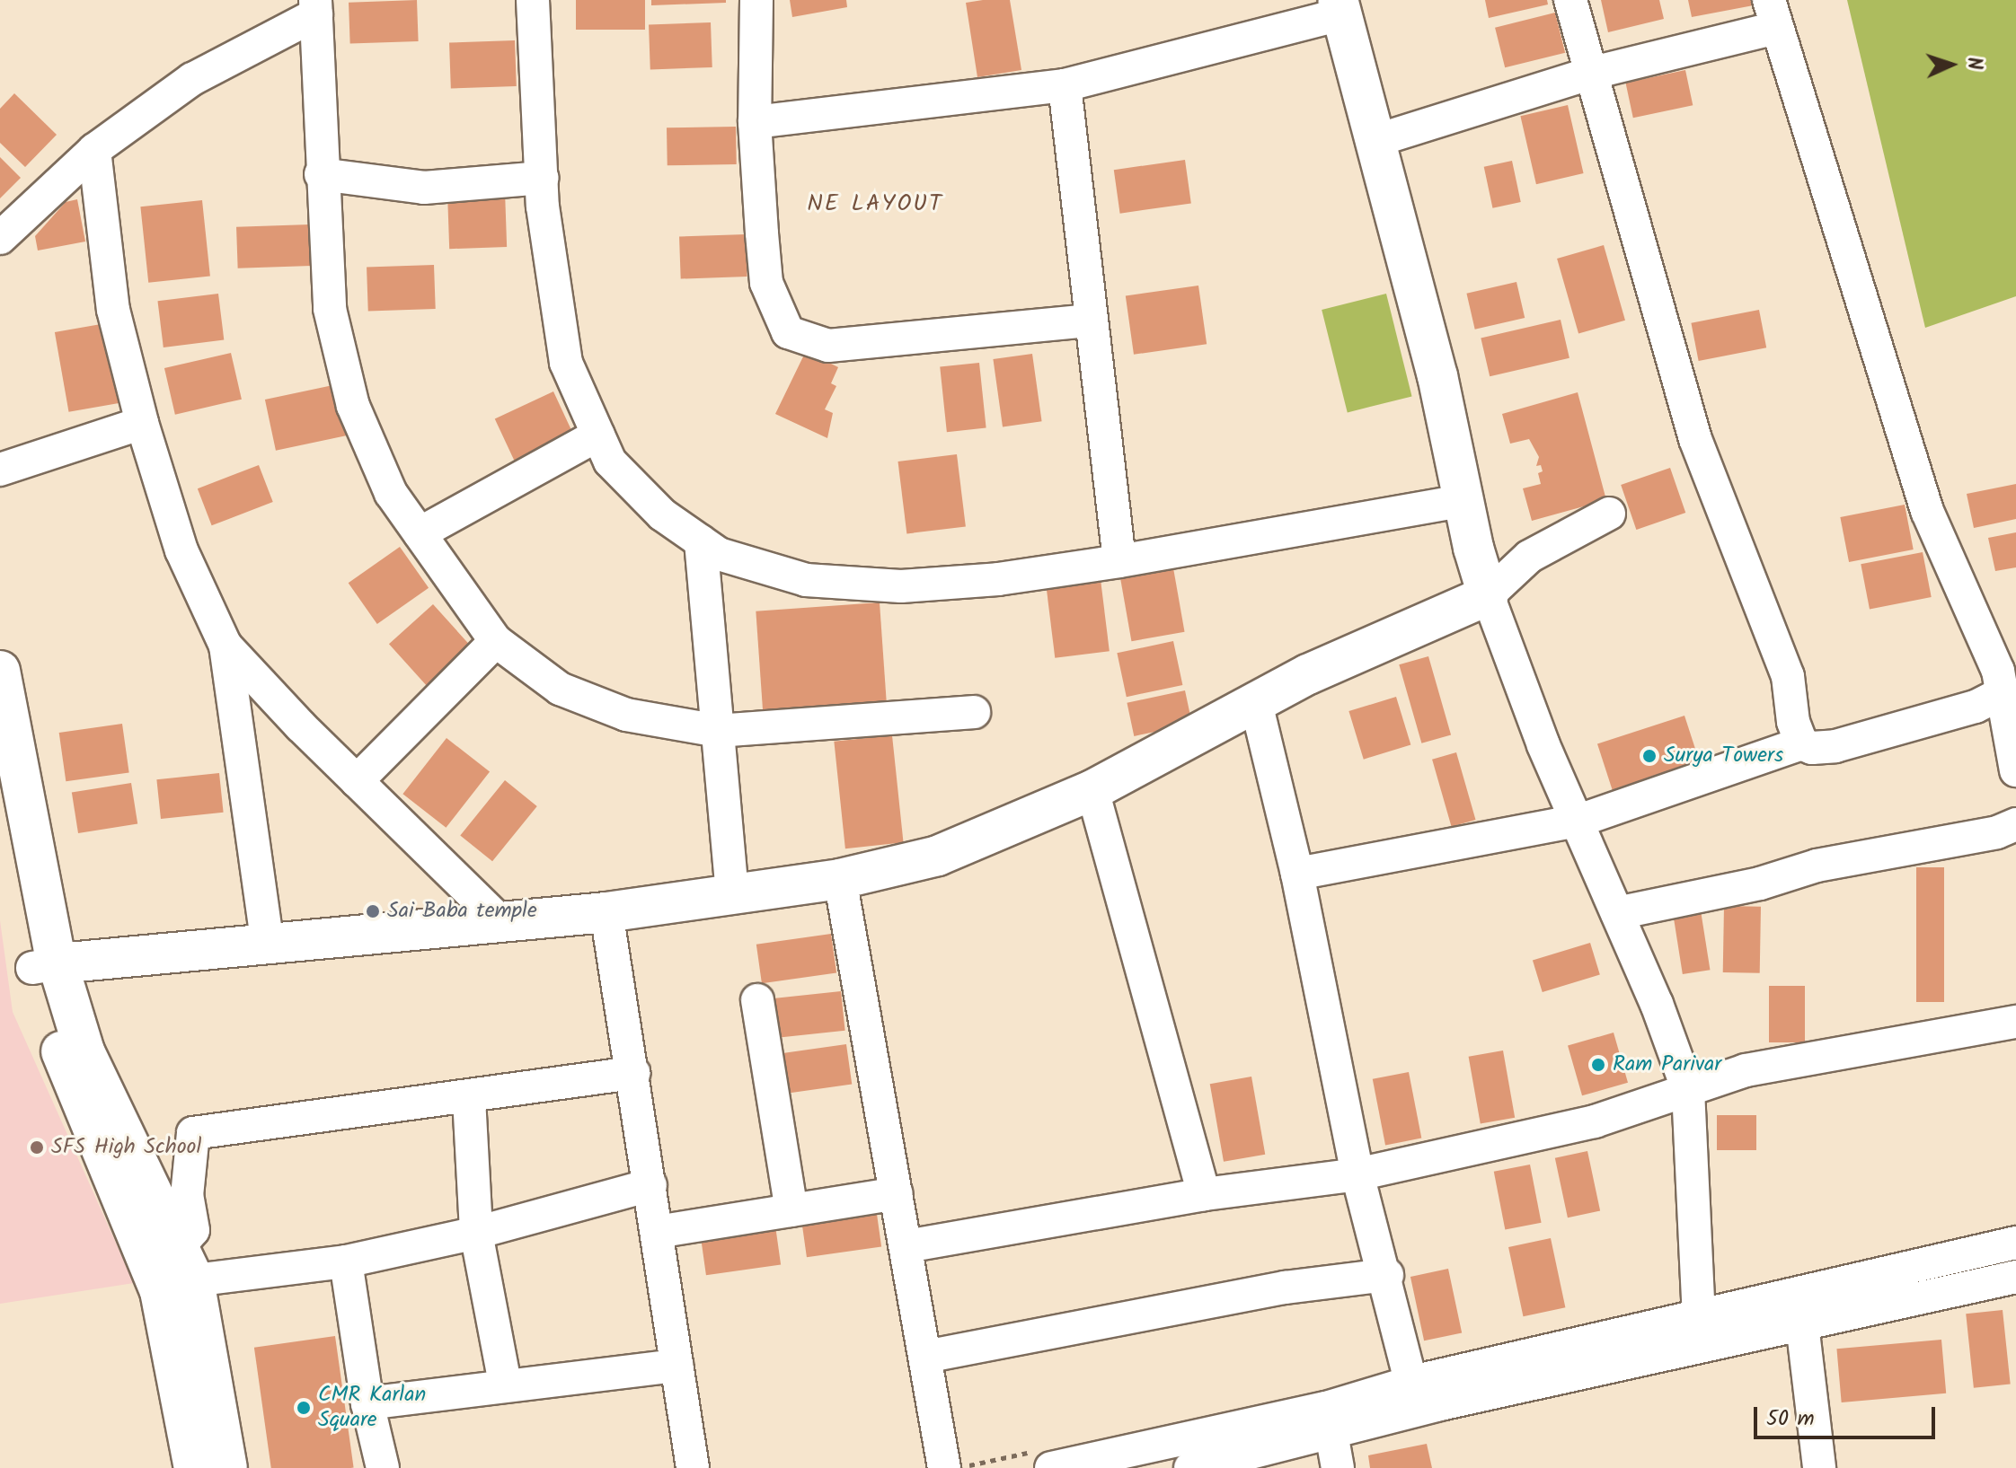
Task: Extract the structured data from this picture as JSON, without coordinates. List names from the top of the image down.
{
  "districts": ["NE LAYOUT"],
  "places": [
    "Surya Towers",
    "Sai Baba temple",
    "Ram Parivar",
    "SFS High School",
    "CMR Karlan Square"
  ],
  "scale_bar": "50 m",
  "north": "right"
}
